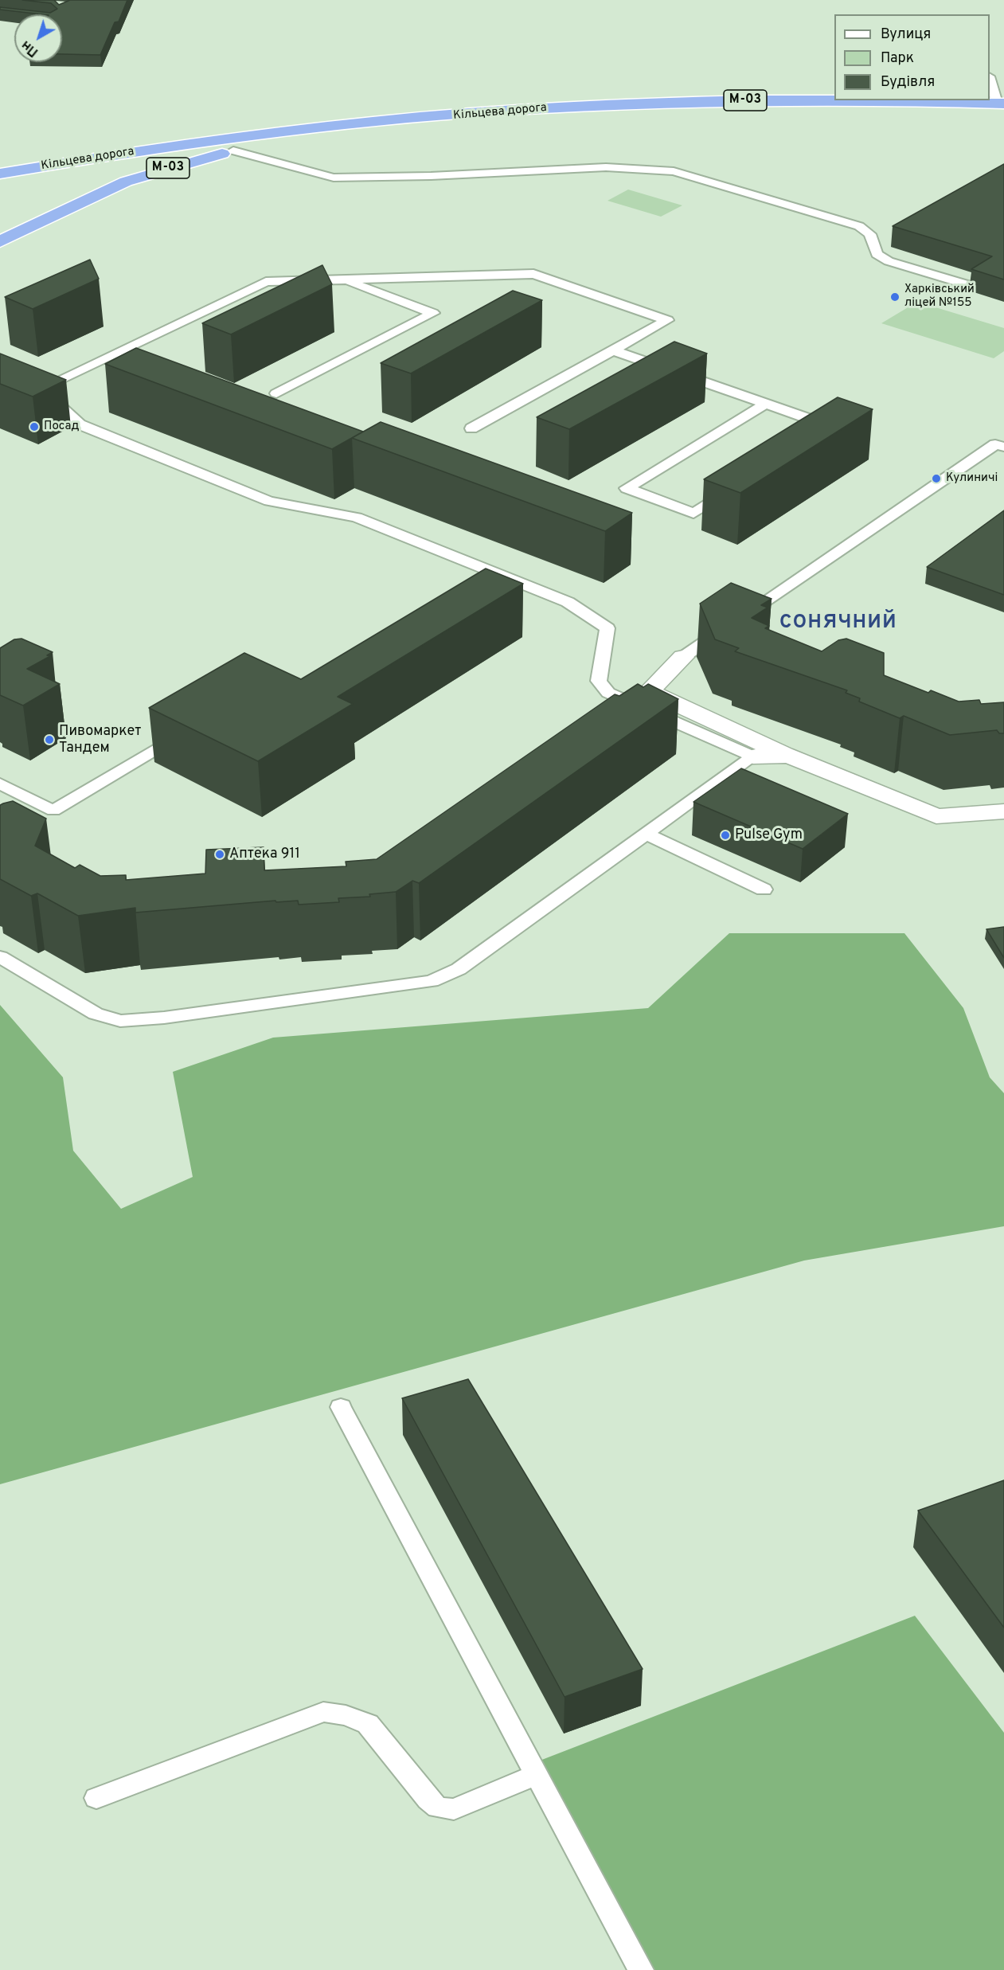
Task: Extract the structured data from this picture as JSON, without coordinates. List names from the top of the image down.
{
  "streets": {
    "highway": ["М-03", "Кільцева дорога"]
  },
  "crossings": [
    ["М-03", "Кільцева дорога"]
  ],
  "districts": ["СОНЯЧНИЙ"],
  "places": [
    "Харківський ліцей №155",
    "Посад",
    "Кулиничі",
    "Пивомаркет Тандем",
    "Pulse Gym",
    "Аптека 911"
  ],
  "legend": ["Вулиця", "Парк", "Будівля"],
  "north": "bottom left"
}
